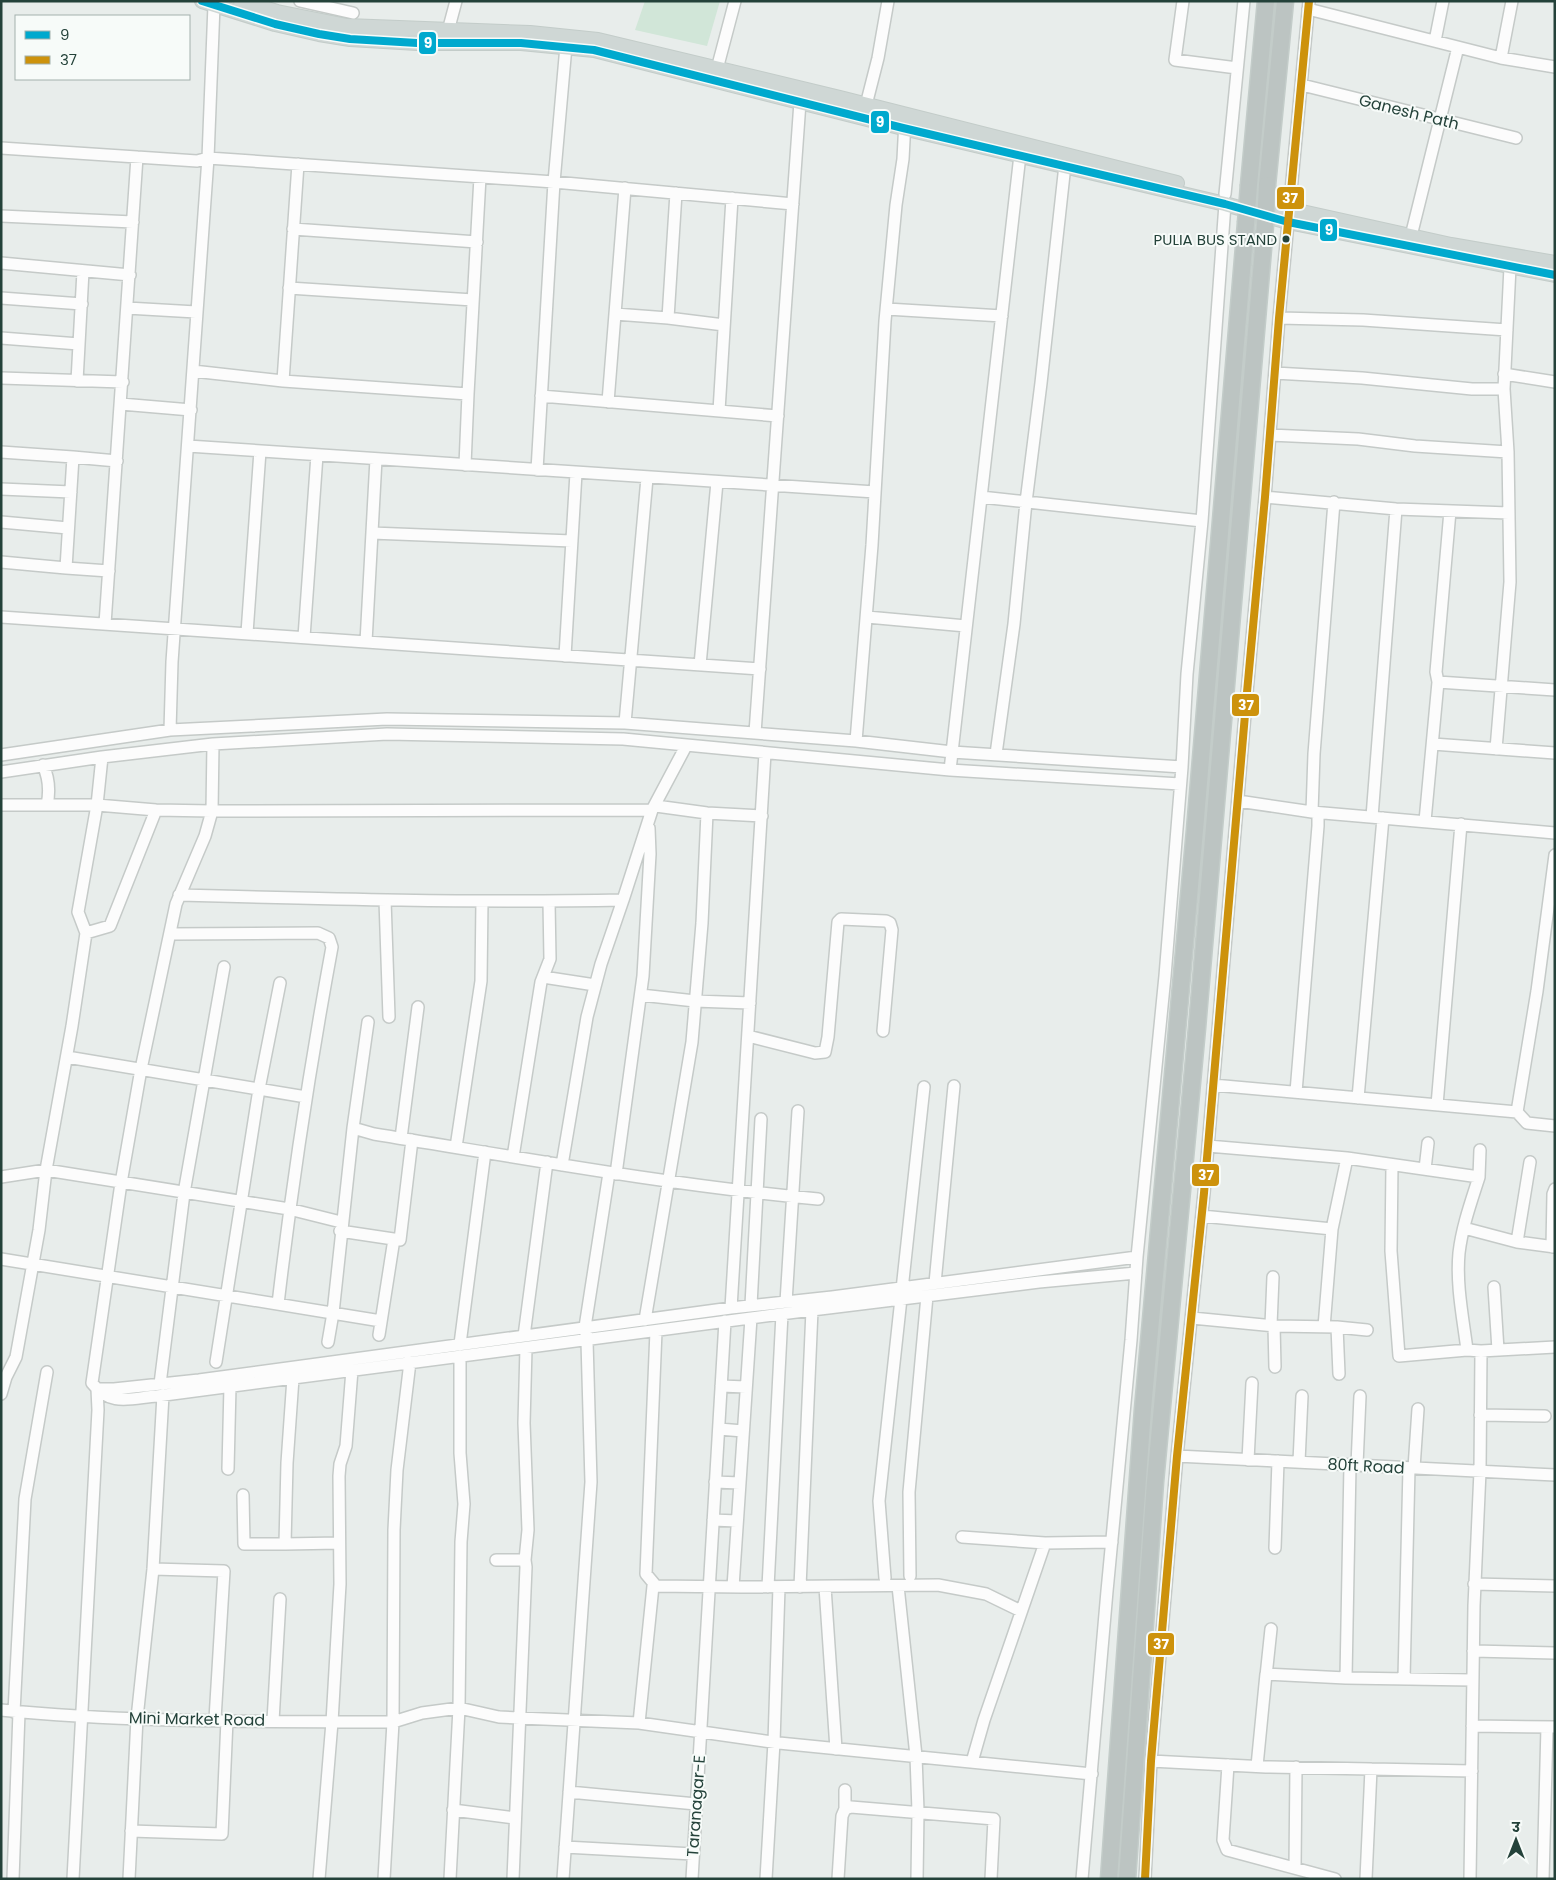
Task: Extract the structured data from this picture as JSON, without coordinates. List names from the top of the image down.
{
  "streets": {
    "street": [
      "Ganesh Path",
      "80ft Road",
      "Mini Market Road",
      "Taranagar-E"
    ]
  },
  "places": ["PULIA BUS STAND"],
  "lines": ["transit line 9", "transit line 37"],
  "legend": ["9", "37"],
  "north": "top"
}
